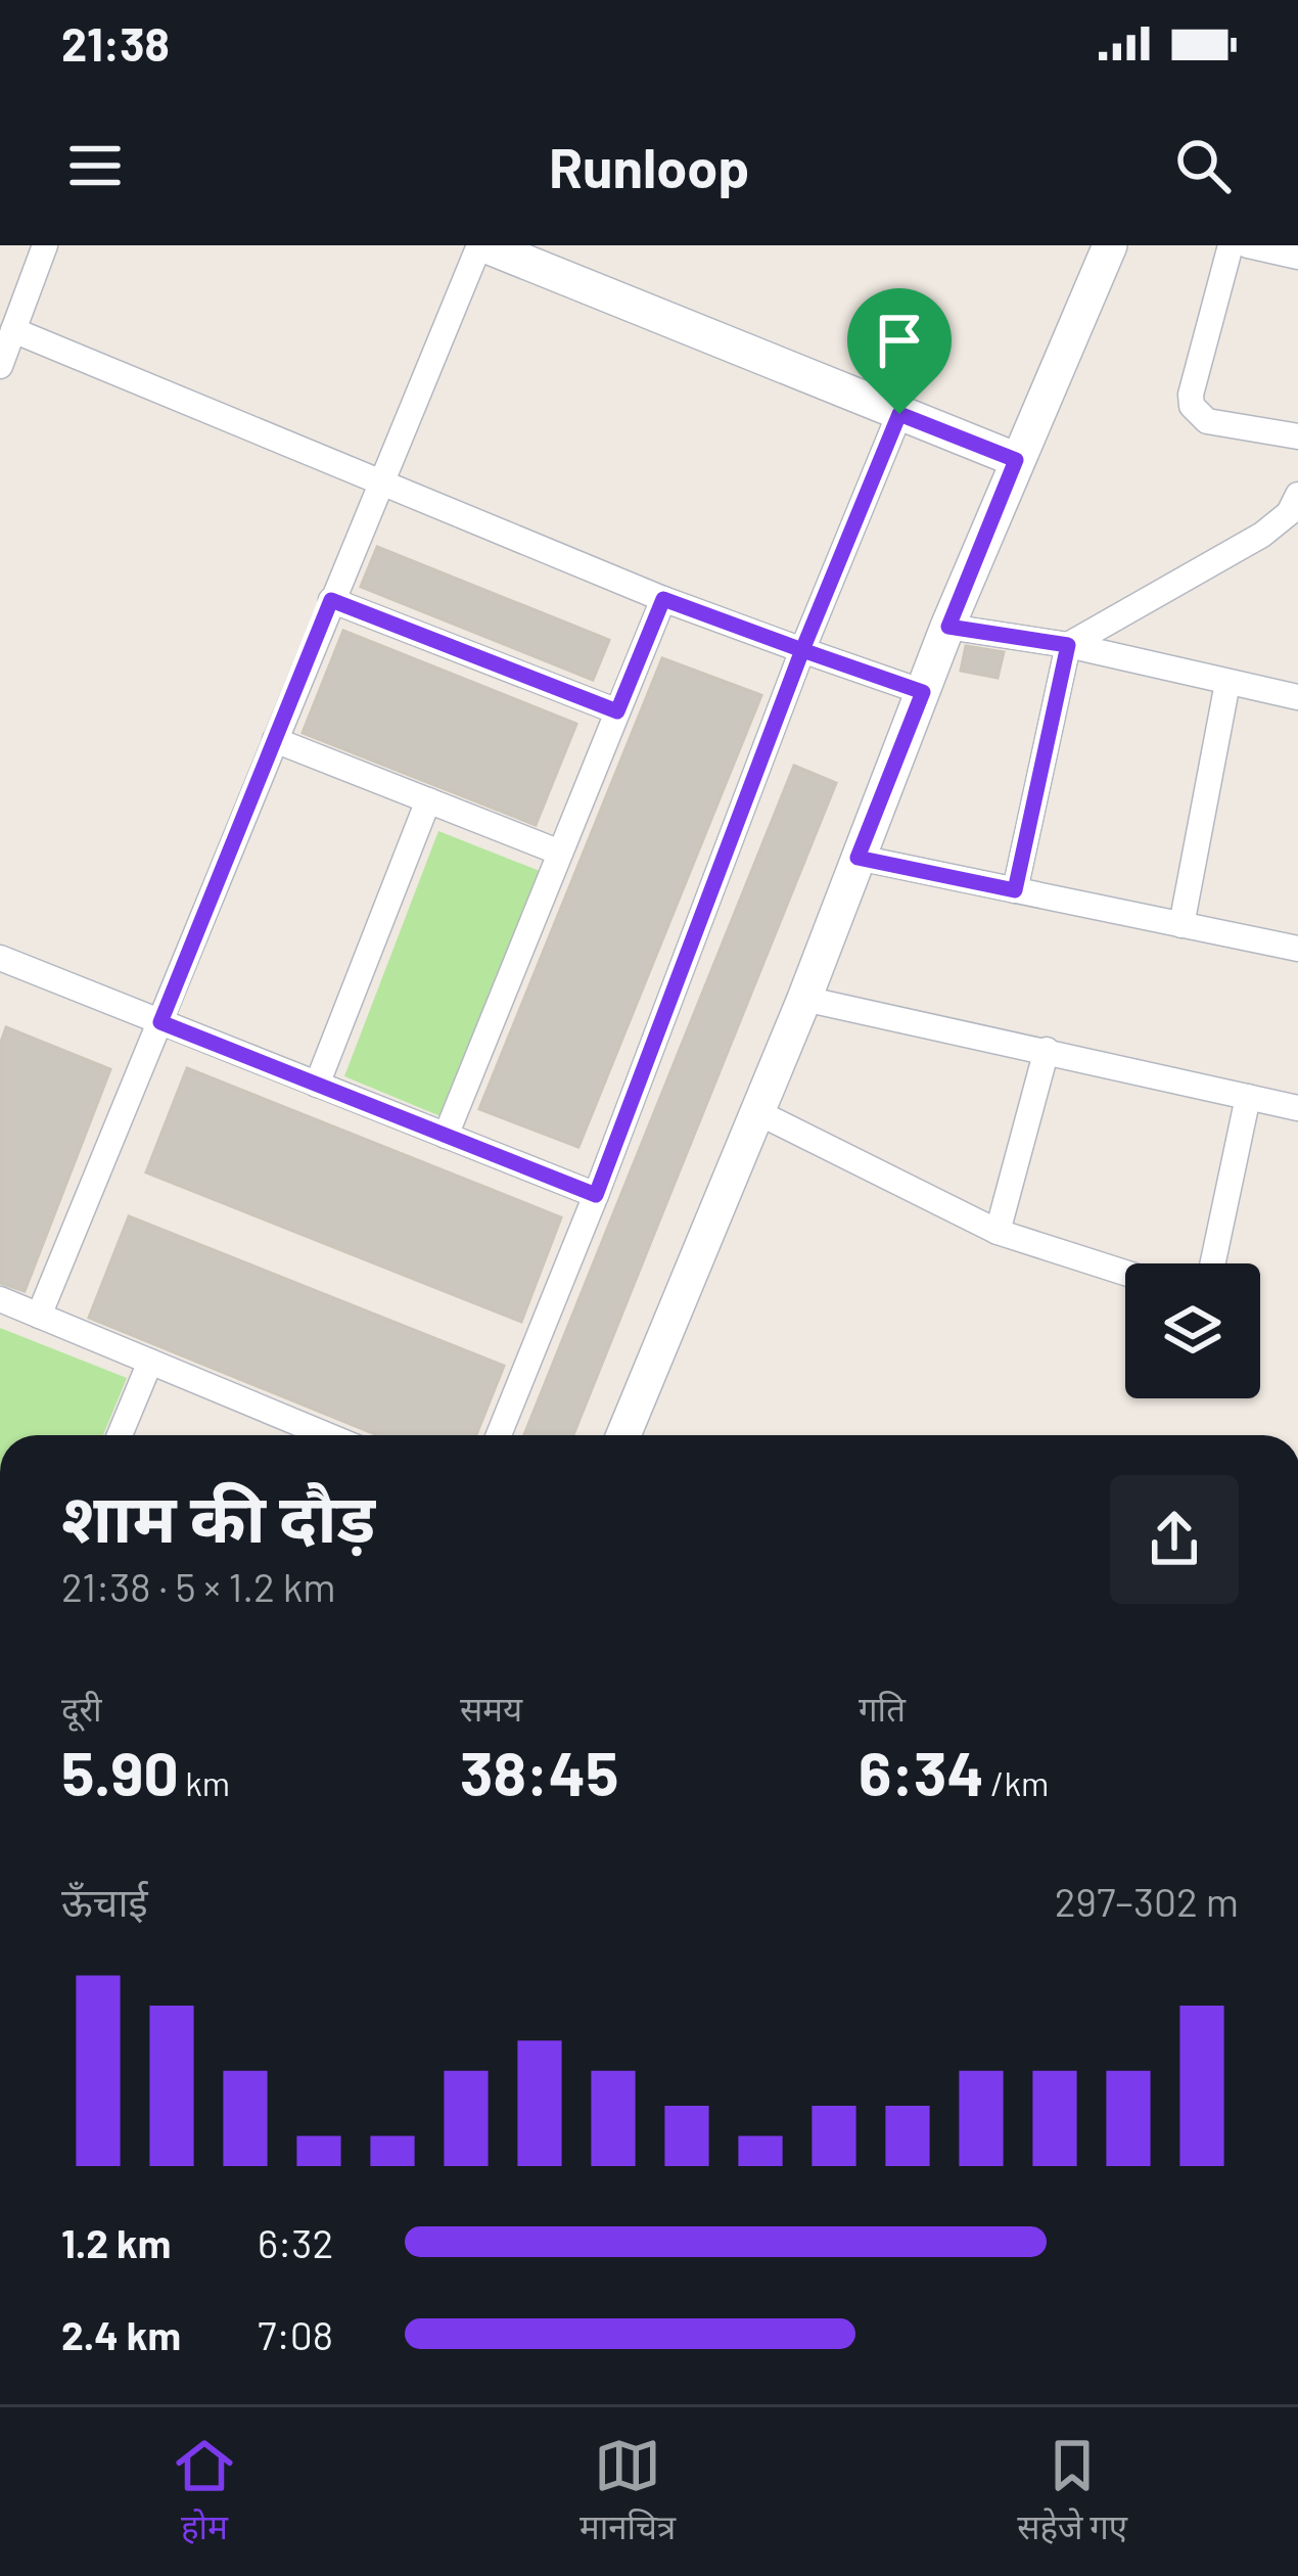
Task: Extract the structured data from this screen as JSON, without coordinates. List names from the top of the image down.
{
  "page": {
    "status": "21:38",
    "header": "Runloop",
    "heading": ["शाम की दौड़", "21:38 · 5 × 1.2 km"],
    "stats": [
      ["दूरी", "5.90 km"],
      ["समय", "38:45"],
      ["गति", "6:34 /km"]
    ],
    "chart": ["ऊँचाई", "297–302 m"],
    "list": [
      {
        "name": "1.2 km",
        "note": "6:32"
      },
      {
        "name": "2.4 km",
        "note": "7:08"
      }
    ],
    "tabs": ["होम", "मानचित्र", "सहेजे गए"]
  }
}
